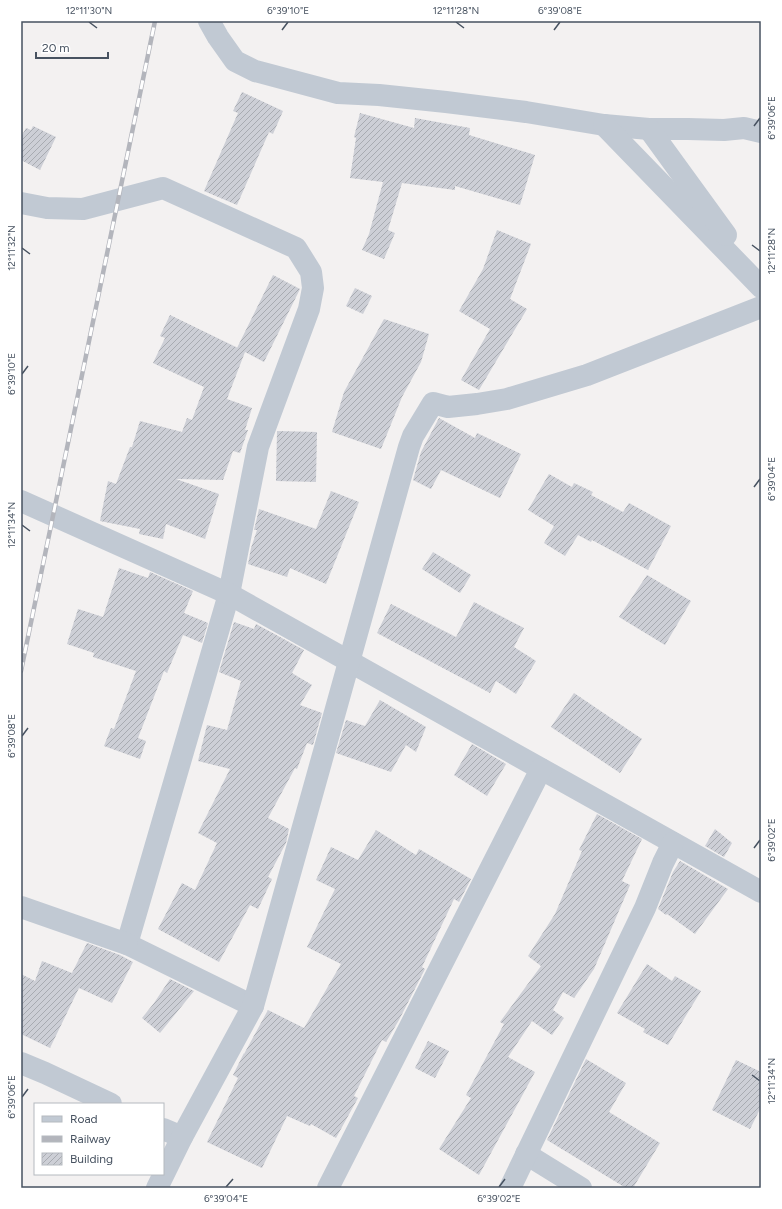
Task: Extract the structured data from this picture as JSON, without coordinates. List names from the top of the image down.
{
  "legend": ["Road", "Railway", "Building"],
  "scale_bar": "20 m",
  "coordinates": [
    "12°11'30\"N",
    "6°39'10\"E",
    "12°11'28\"N",
    "6°39'08\"E",
    "6°39'06\"E",
    "12°11'32\"N",
    "6°39'04\"E",
    "12°11'34\"N",
    "6°39'02\"E"
  ]
}
